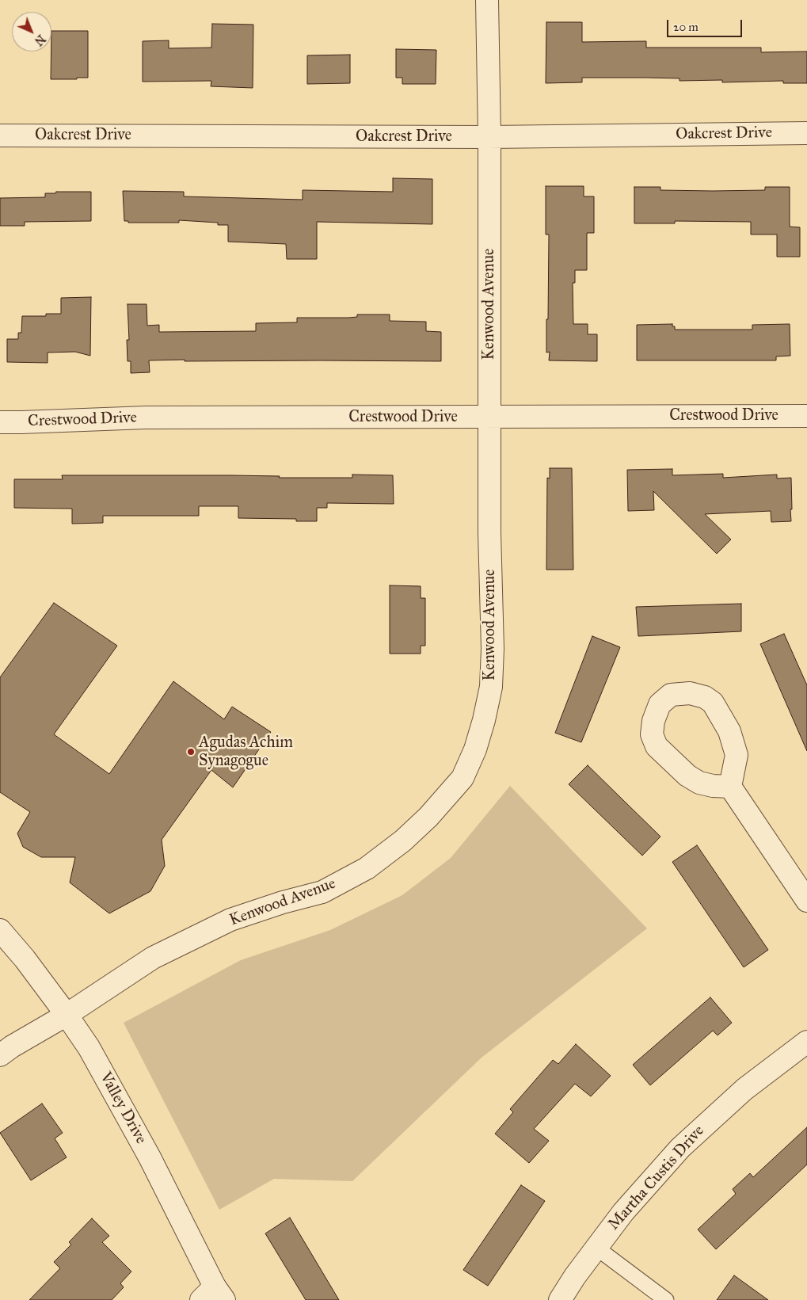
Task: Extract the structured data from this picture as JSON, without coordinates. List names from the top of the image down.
{
  "streets": {
    "street": [
      "Oakcrest Drive",
      "Kenwood Avenue",
      "Crestwood Drive",
      "Valley Drive",
      "Martha Custis Drive"
    ]
  },
  "crossings": [
    ["Oakcrest Drive", "Kenwood Avenue"],
    ["Kenwood Avenue", "Crestwood Drive"],
    ["Kenwood Avenue", "Valley Drive"]
  ],
  "places": ["Agudas Achim Synagogue"],
  "scale_bar": "20 m",
  "north": "bottom right"
}
